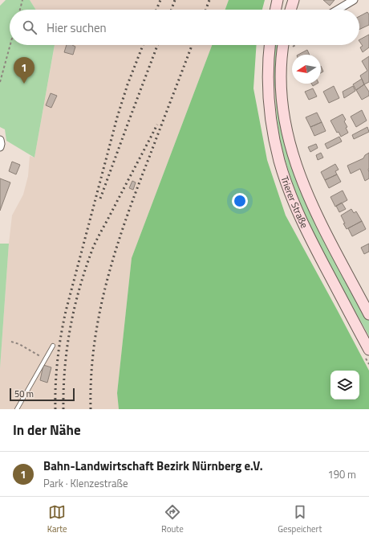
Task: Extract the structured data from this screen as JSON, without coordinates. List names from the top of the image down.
{
  "streets": {
    "main road": ["Trierer Straße"]
  },
  "scale_bar": "50 m",
  "north": "left",
  "page": {
    "search": "Hier suchen",
    "pins": "1",
    "scale": "50 m",
    "heading": "In der Nähe",
    "list": [
      {
        "mark": "1",
        "name": "Bahn-Landwirtschaft Bezirk Nürnberg e.V.",
        "note": "Park · Klenzestraße",
        "value": "190 m"
      }
    ],
    "nav": ["Karte", "Route", "Gespeichert"]
  }
}
